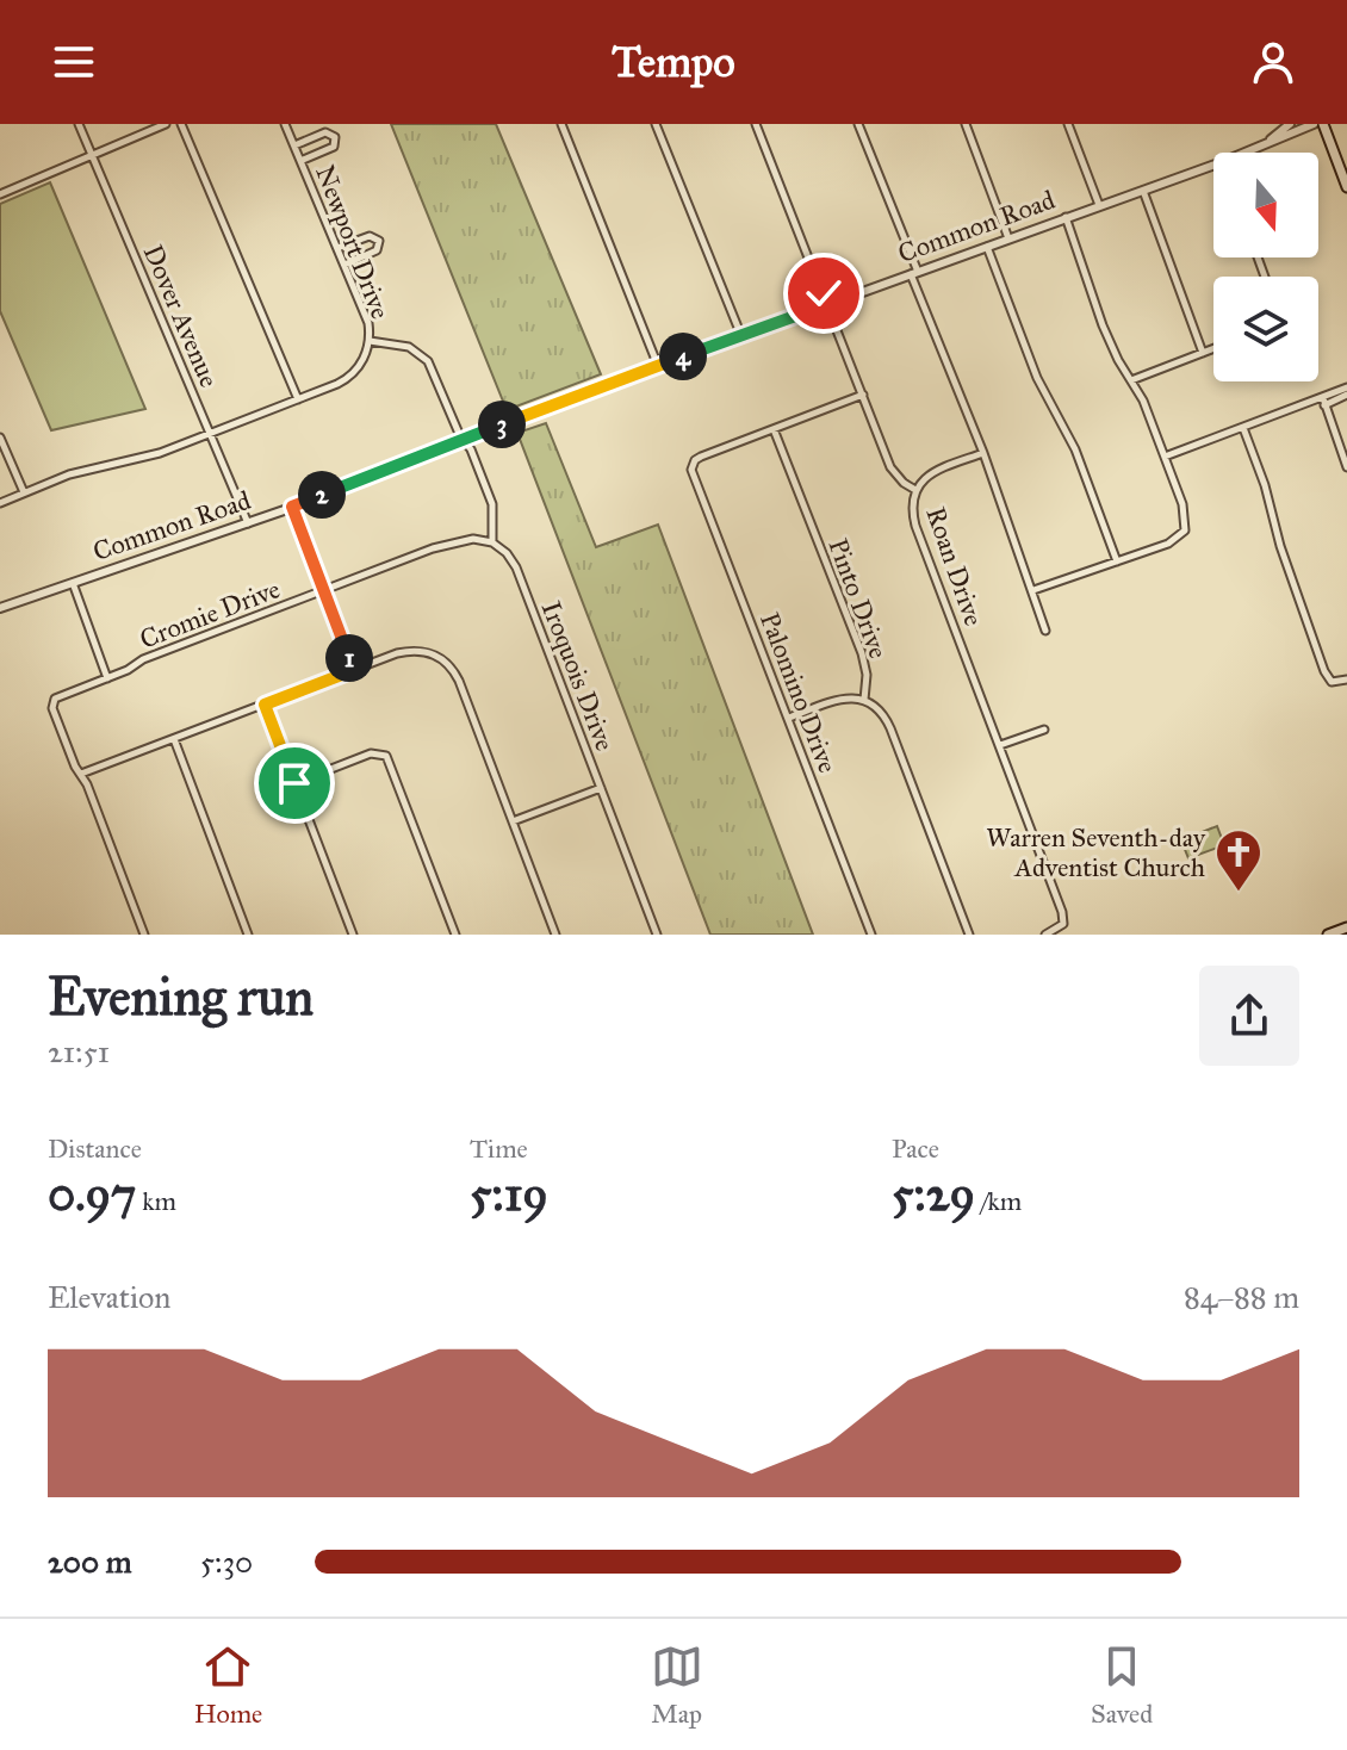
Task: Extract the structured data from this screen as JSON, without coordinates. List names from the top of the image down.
{
  "streets": {
    "street": [
      "Common Road",
      "Newport Drive",
      "Dover Avenue",
      "Roan Drive",
      "Pinto Drive",
      "Cromie Drive",
      "Iroquois Drive",
      "Palomino Drive"
    ]
  },
  "crossings": [
    ["Common Road", "Newport Drive"],
    ["Common Road", "Dover Avenue"],
    ["Common Road", "Roan Drive"],
    ["Pinto Drive", "Palomino Drive"],
    ["Cromie Drive", "Iroquois Drive"]
  ],
  "places": {
    "church": ["Warren Seventh-day Adventist Church"]
  },
  "north": "bottom",
  "page": {
    "header": "Tempo",
    "pins": [
      "4",
      "3",
      "2",
      "1"
    ],
    "heading": ["Evening run", "21:51"],
    "stats": [
      ["Distance", "0.97 km"],
      ["Time", "5:19"],
      ["Pace", "5:29 /km"]
    ],
    "chart": ["Elevation", "84–88 m"],
    "list": [
      {
        "name": "200 m",
        "note": "5:30"
      }
    ],
    "tabs": ["Home", "Map", "Saved"]
  }
}
